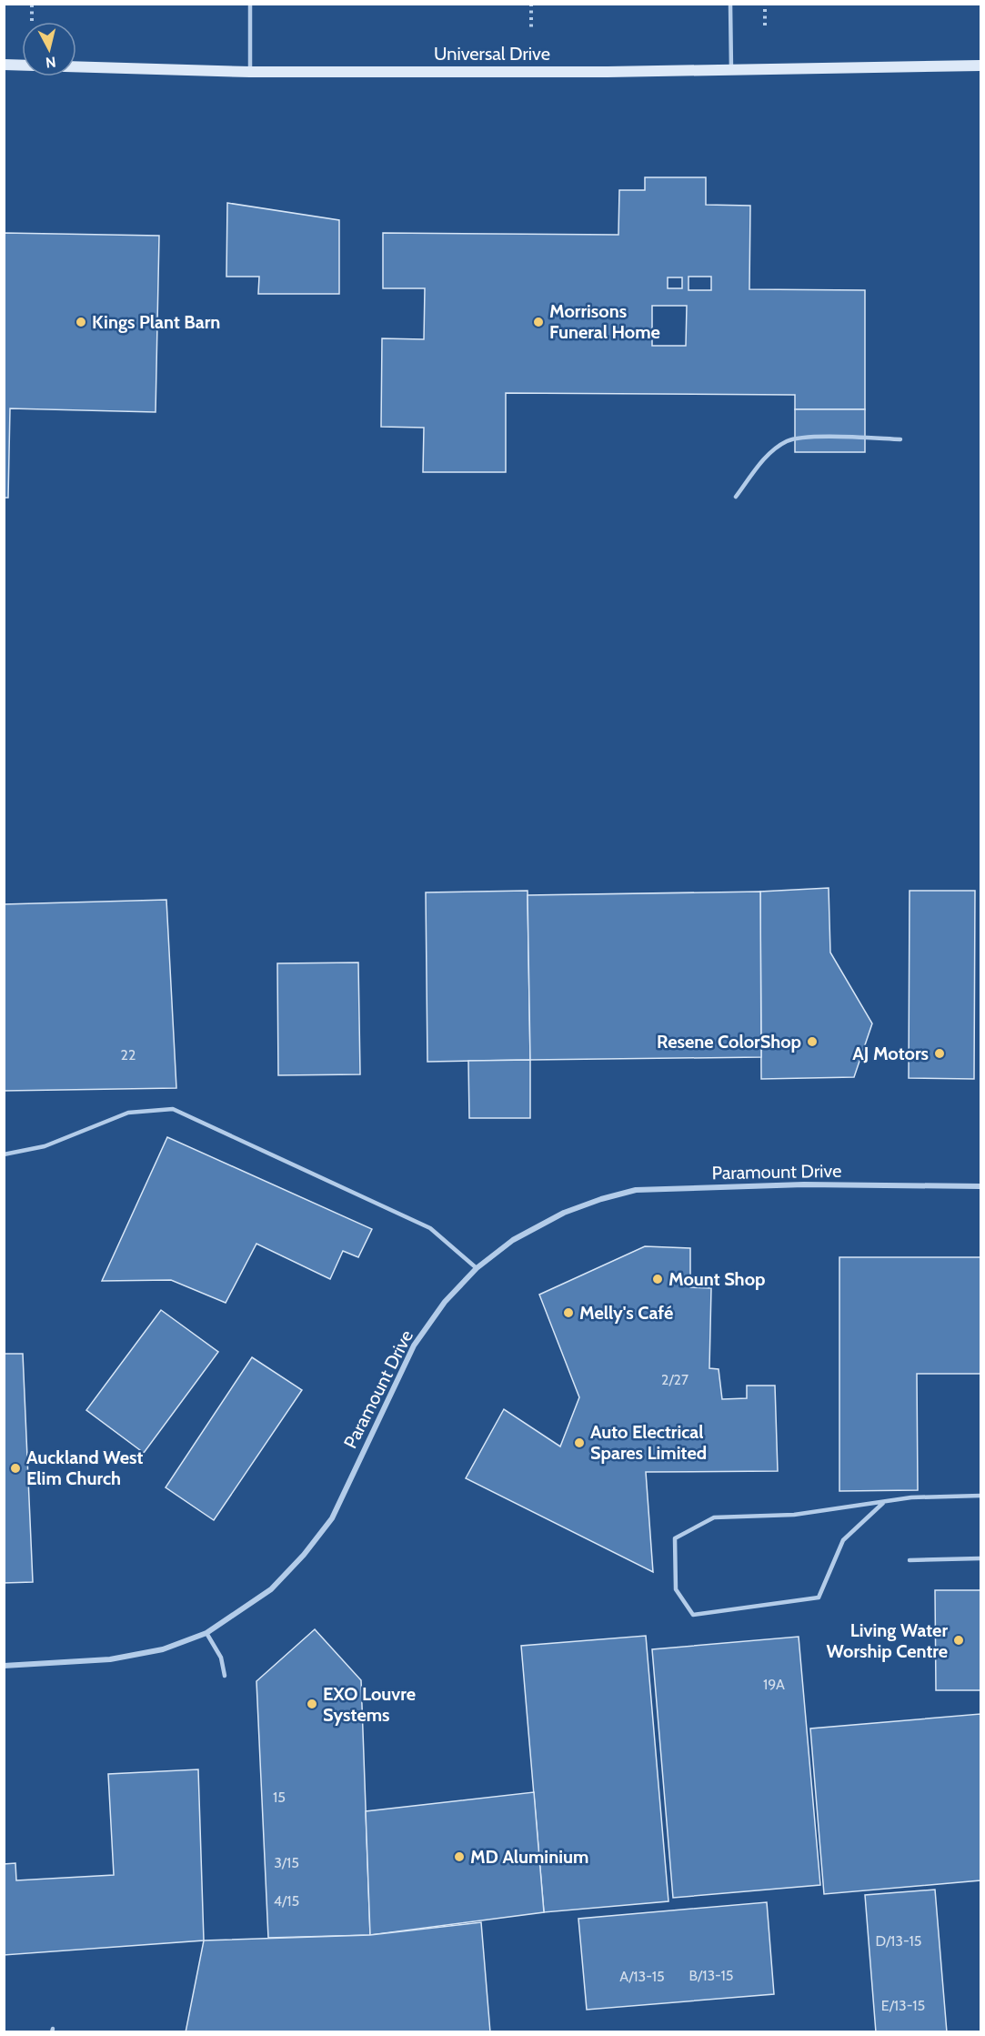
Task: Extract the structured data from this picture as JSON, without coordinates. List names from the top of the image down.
{
  "streets": {
    "main road": ["Universal Drive"],
    "street": ["Paramount Drive"]
  },
  "places": [
    "Kings Plant Barn",
    "Morrisons Funeral Home",
    "Resene ColorShop",
    "AJ Motors",
    "Mount Shop",
    "Melly's Café",
    "Auto Electrical Spares Limited",
    "Auckland West Elim Church",
    "Living Water Worship Centre",
    "EXO Louvre Systems",
    "MD Aluminium"
  ],
  "house_numbers": [
    "22",
    "2/27",
    "19A",
    "15",
    "3/15",
    "4/15",
    "D/13-15",
    "B/13-15",
    "A/13-15",
    "E/13-15"
  ],
  "north": "bottom"
}
